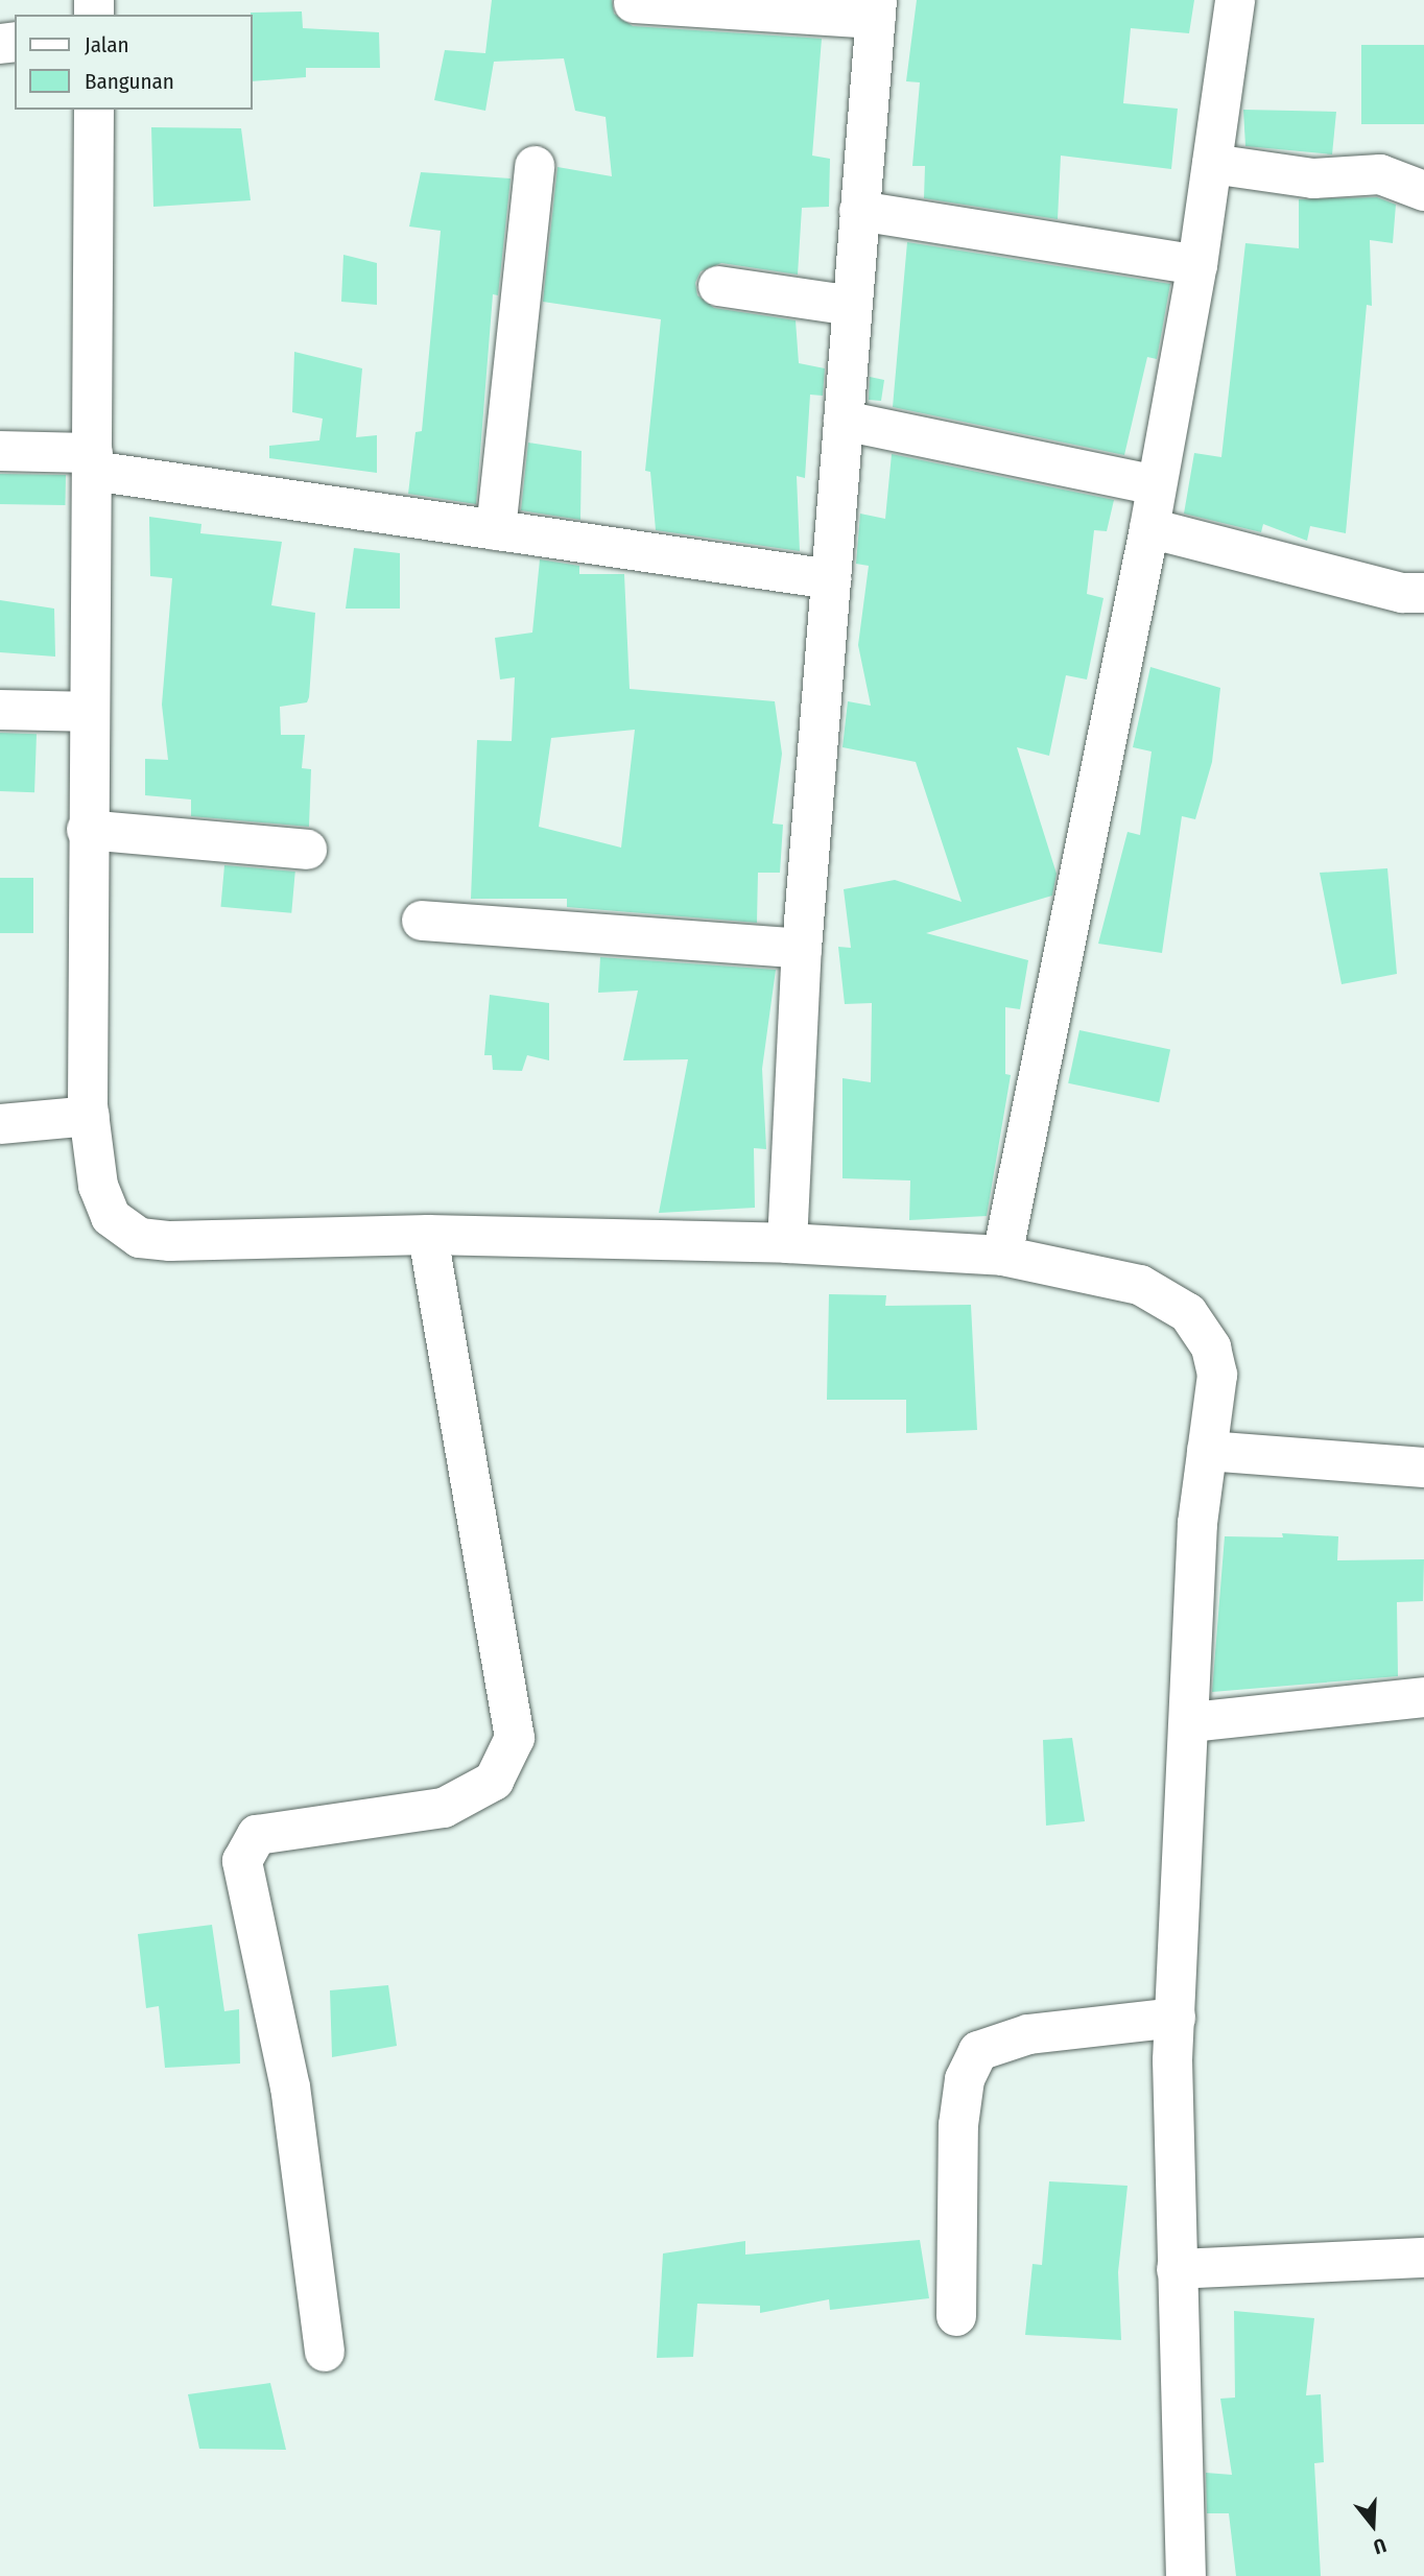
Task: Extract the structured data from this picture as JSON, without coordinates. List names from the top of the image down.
{
  "legend": ["Jalan", "Bangunan"],
  "north": "bottom"
}
